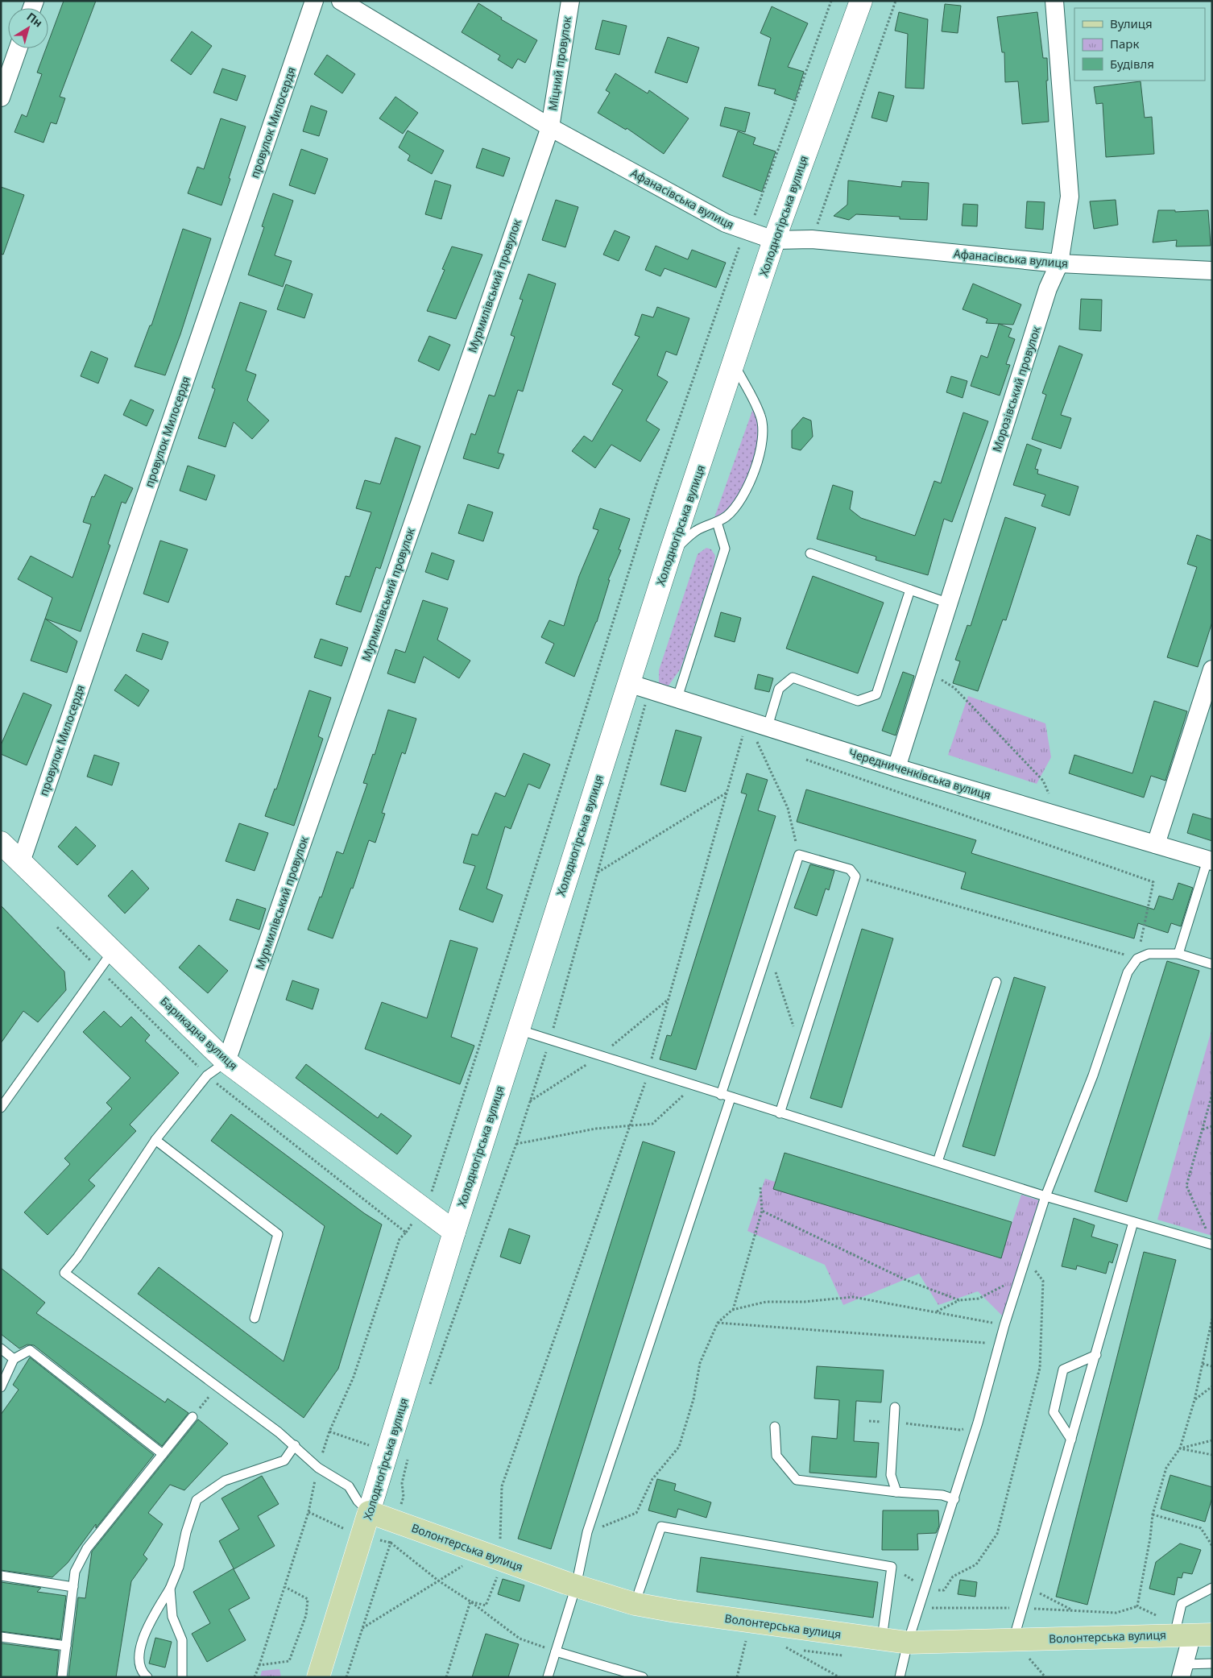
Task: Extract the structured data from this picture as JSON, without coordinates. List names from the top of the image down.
{
  "streets": {
    "main road": ["Холодногірська вулиця", "Барикадна вулиця", "Волонтерська вулиця"],
    "street": [
      "Міцний провулок",
      "провулок Милосердя",
      "Афанасівська вулиця",
      "Мурмилівський провулок",
      "Морозівський провулок",
      "Чередниченківська вулиця"
    ]
  },
  "crossings": [
    ["Міцний провулок", "Афанасівська вулиця"],
    ["Міцний провулок", "Мурмилівський провулок"],
    ["провулок Милосердя", "Барикадна вулиця"],
    ["Афанасівська вулиця", "Холодногірська вулиця"],
    ["Афанасівська вулиця", "Мурмилівський провулок"],
    ["Афанасівська вулиця", "Морозівський провулок"],
    ["Холодногірська вулиця", "Чередниченківська вулиця"],
    ["Холодногірська вулиця", "Барикадна вулиця"],
    ["Холодногірська вулиця", "Волонтерська вулиця"],
    ["Мурмилівський провулок", "Барикадна вулиця"],
    ["Морозівський провулок", "Чередниченківська вулиця"]
  ],
  "legend": ["Вулиця", "Парк", "Будівля"],
  "north": "top right"
}
